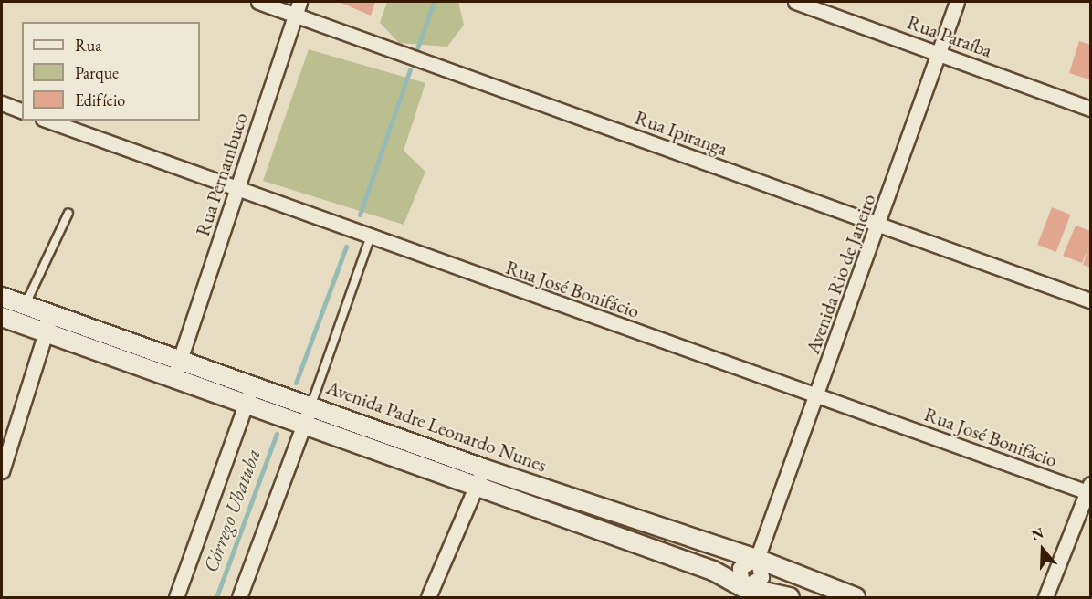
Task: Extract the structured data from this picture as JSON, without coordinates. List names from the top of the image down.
{
  "streets": {
    "street": [
      "Rua Paraíba",
      "Rua Ipiranga",
      "Rua Pernambuco",
      "Avenida Rio de Janeiro",
      "Rua José Bonifácio",
      "Avenida Padre Leonardo Nunes"
    ]
  },
  "crossings": [
    ["Rua Paraíba", "Avenida Rio de Janeiro"],
    ["Rua Ipiranga", "Rua Pernambuco"],
    ["Rua Ipiranga", "Avenida Rio de Janeiro"],
    ["Rua Pernambuco", "Rua José Bonifácio"],
    ["Rua Pernambuco", "Avenida Padre Leonardo Nunes"],
    ["Avenida Rio de Janeiro", "Rua José Bonifácio"],
    ["Avenida Rio de Janeiro", "Avenida Padre Leonardo Nunes"]
  ],
  "water": ["Córrego Ubatuba"],
  "legend": ["Rua", "Parque", "Edifício"],
  "north": "top"
}
